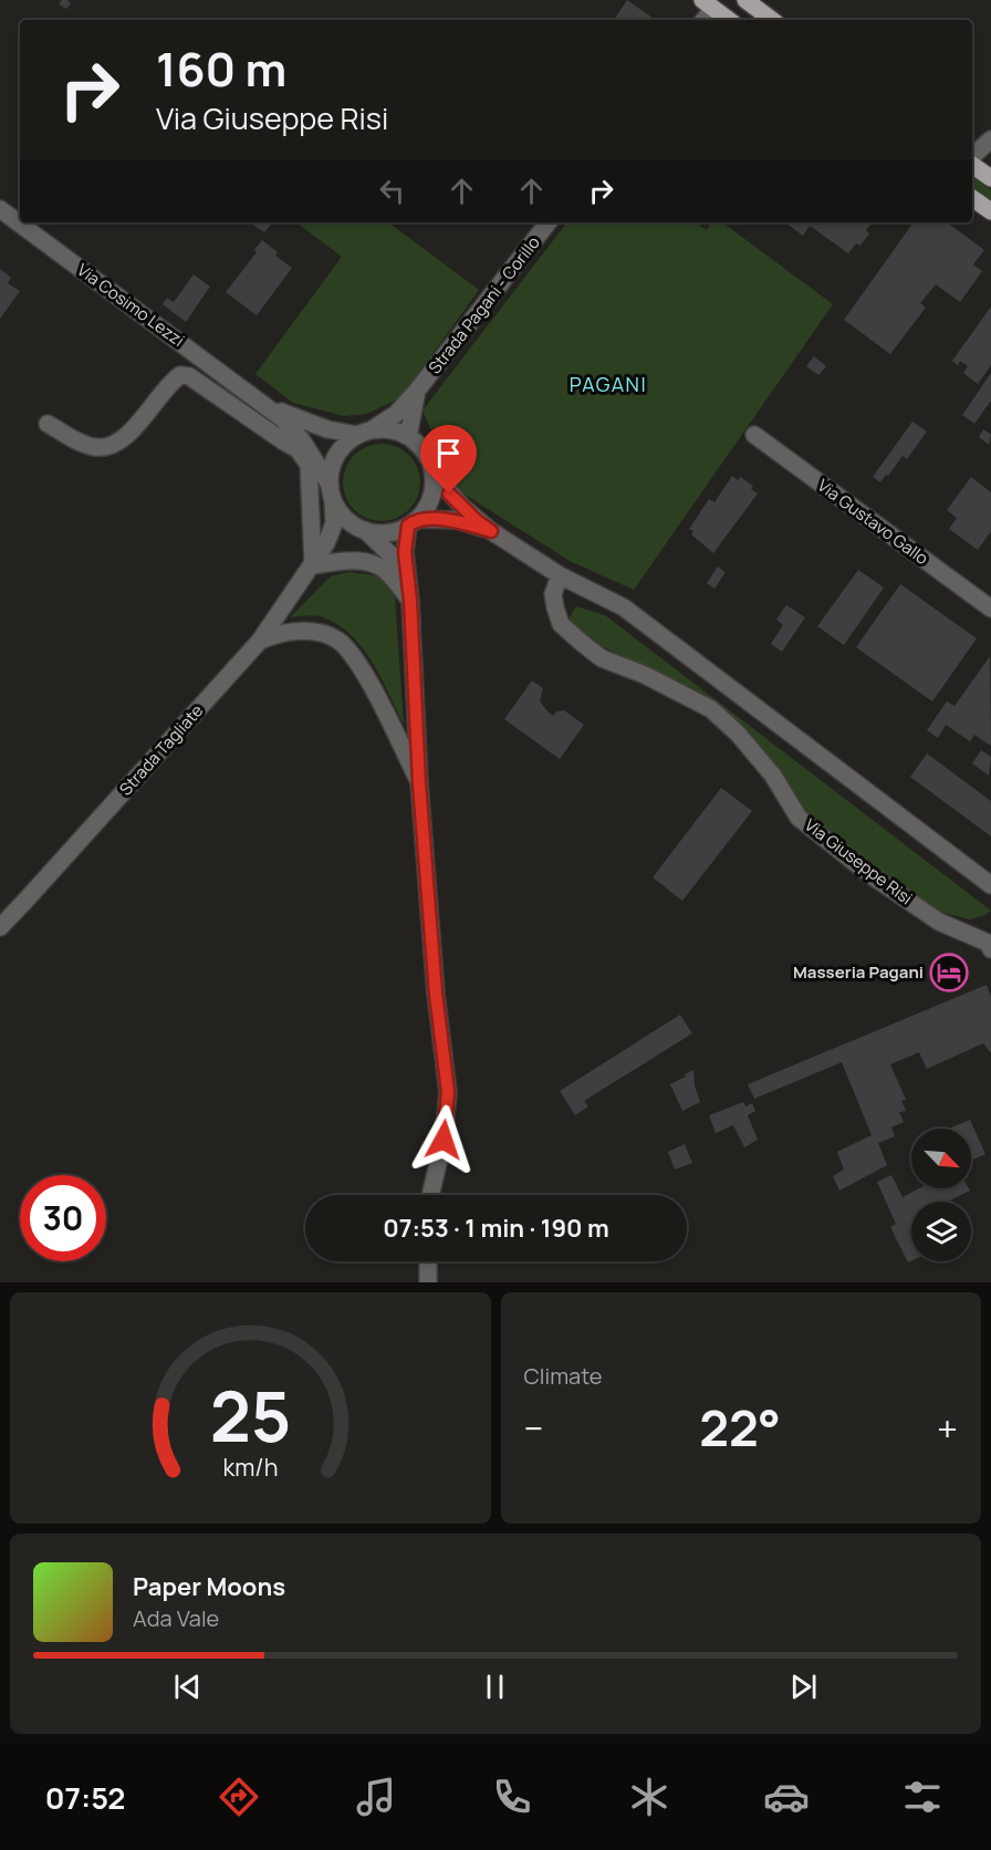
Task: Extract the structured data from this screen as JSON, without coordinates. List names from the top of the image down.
{
  "streets": {
    "street": [
      "Via Cosimo Lezzi",
      "Strada Pagani - Corillo",
      "Via Gustavo Gallo",
      "Strada Tagliate",
      "Via Giuseppe Risi"
    ]
  },
  "crossings": [
    ["Via Cosimo Lezzi", "Strada Pagani - Corillo"],
    ["Via Cosimo Lezzi", "Strada Tagliate"],
    ["Strada Pagani - Corillo", "Strada Tagliate"]
  ],
  "districts": ["PAGANI"],
  "places": {
    "hotel": ["Masseria Pagani"]
  },
  "north": "bottom right",
  "page": {
    "turn": ["160 m", "Via Giuseppe Risi"],
    "limit": "30",
    "trip": "07:53 · 1 min · 190 m",
    "tile": "Climate",
    "heat": ["−", "22°", "+"],
    "song": ["Paper Moons", "Ada Vale"],
    "tabs": "07:52",
    "gauge": ["25", "km/h"]
  }
}
